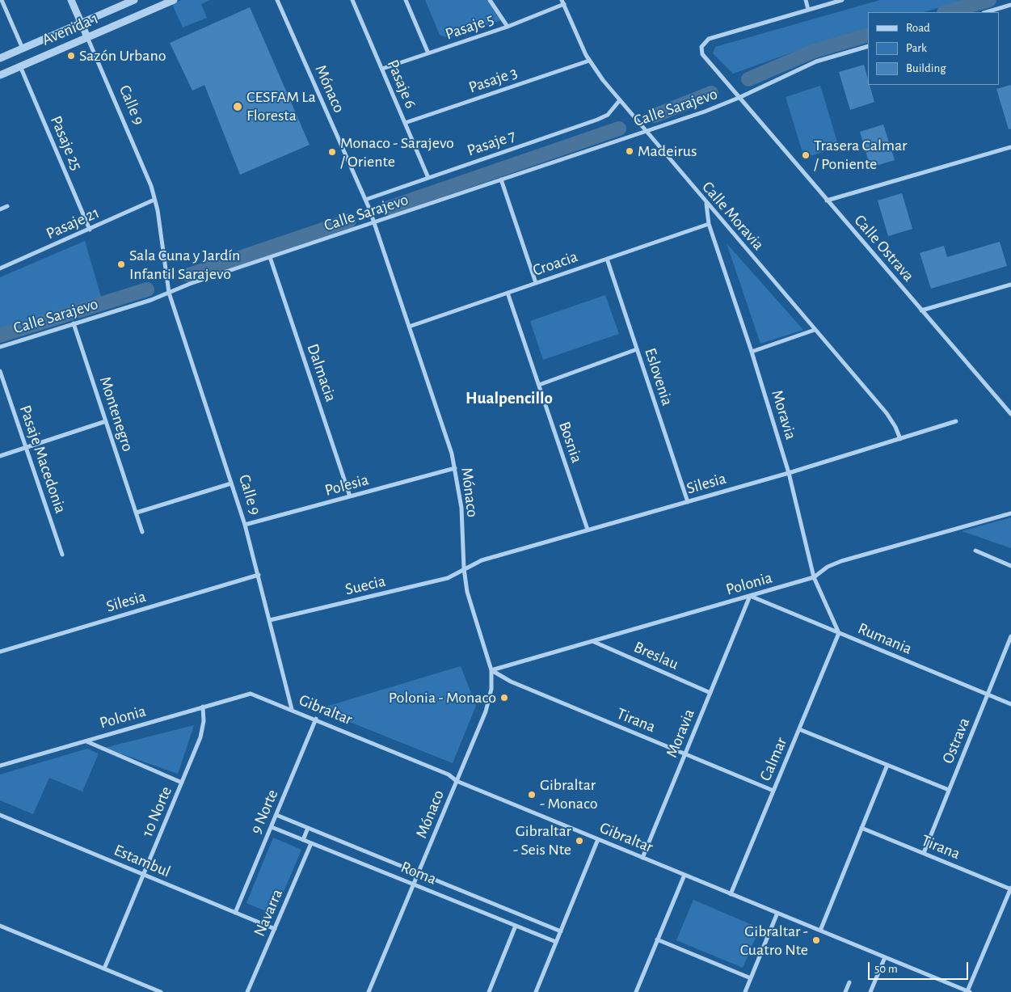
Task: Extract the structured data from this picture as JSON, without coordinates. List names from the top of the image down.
{
  "streets": {
    "street": [
      "Pasaje 5",
      "Avenida 1",
      "Pasaje 3",
      "Pasaje 6",
      "Mónaco",
      "Calle 9",
      "Calle Sarajevo",
      "Pasaje 25",
      "Pasaje 7",
      "Calle Moravia",
      "Pasaje 21",
      "Calle Ostrava",
      "Croacia",
      "Dalmacia",
      "Eslovenia",
      "Montenegro",
      "Moravia",
      "Bosnia",
      "Pasaje Macedonia",
      "Silesia",
      "Polesia",
      "Polonia",
      "Suecia",
      "Rumania",
      "Breslau",
      "Gibraltar",
      "Tirana",
      "Ostrava",
      "Calmar",
      "10 Norte",
      "9 Norte",
      "Estambul",
      "Roma",
      "Navarra"
    ]
  },
  "crossings": [
    ["Pasaje 5", "Pasaje 6"],
    ["Pasaje 5", "Calle Moravia"],
    ["Avenida 1", "Calle 9"],
    ["Avenida 1", "Pasaje 25"],
    ["Pasaje 3", "Pasaje 6"],
    ["Pasaje 3", "Calle Moravia"],
    ["Pasaje 6", "Pasaje 7"],
    ["Mónaco", "Calle Sarajevo"],
    ["Mónaco", "Pasaje 7"],
    ["Mónaco", "Croacia"],
    ["Mónaco", "Silesia"],
    ["Mónaco", "Polesia"],
    ["Mónaco", "Polonia"],
    ["Mónaco", "Suecia"],
    ["Mónaco", "Gibraltar"],
    ["Mónaco", "Tirana"],
    ["Mónaco", "Roma"],
    ["Calle 9", "Calle Sarajevo"],
    ["Calle 9", "Pasaje 21"],
    ["Calle 9", "Silesia"],
    ["Calle 9", "Polesia"],
    ["Calle 9", "Suecia"],
    ["Calle 9", "Gibraltar"],
    ["Calle Sarajevo", "Calle Moravia"],
    ["Calle Sarajevo", "Calle Ostrava"],
    ["Calle Sarajevo", "Dalmacia"],
    ["Calle Sarajevo", "Montenegro"],
    ["Pasaje 25", "Pasaje 21"],
    ["Pasaje 7", "Calle Moravia"],
    ["Calle Moravia", "Moravia"],
    ["Calle Moravia", "Silesia"],
    ["Croacia", "Eslovenia"],
    ["Croacia", "Moravia"],
    ["Croacia", "Bosnia"],
    ["Dalmacia", "Polesia"],
    ["Eslovenia", "Silesia"],
    ["Moravia", "Silesia"],
    ["Moravia", "Polonia"],
    ["Moravia", "Rumania"],
    ["Moravia", "Breslau"],
    ["Moravia", "Gibraltar"],
    ["Moravia", "Tirana"],
    ["Moravia", "Calmar"],
    ["Bosnia", "Silesia"],
    ["Silesia", "Suecia"],
    ["Polonia", "Rumania"],
    ["Polonia", "Breslau"],
    ["Polonia", "Gibraltar"],
    ["Polonia", "Tirana"],
    ["Polonia", "10 Norte"],
    ["Rumania", "Ostrava"],
    ["Rumania", "Calmar"],
    ["Gibraltar", "Calmar"],
    ["Gibraltar", "9 Norte"],
    ["Tirana", "Ostrava"],
    ["Tirana", "Calmar"],
    ["10 Norte", "Estambul"],
    ["9 Norte", "Estambul"],
    ["9 Norte", "Roma"],
    ["Estambul", "Navarra"],
    ["Roma", "Navarra"]
  ],
  "districts": ["Hualpencillo"],
  "places": [
    "Sazón Urbano",
    "CESFAM La Floresta",
    "Madeirus",
    "Monaco - Sarajevo / Oriente",
    "Trasera Calmar / Poniente",
    "Sala Cuna y Jardín Infantil Sarajevo",
    "Polonia - Monaco",
    "Gibraltar - Monaco",
    "Gibraltar - Seis Nte",
    "Gibraltar - Cuatro Nte"
  ],
  "legend": ["Road", "Park", "Building"],
  "scale_bar": "50 m"
}
